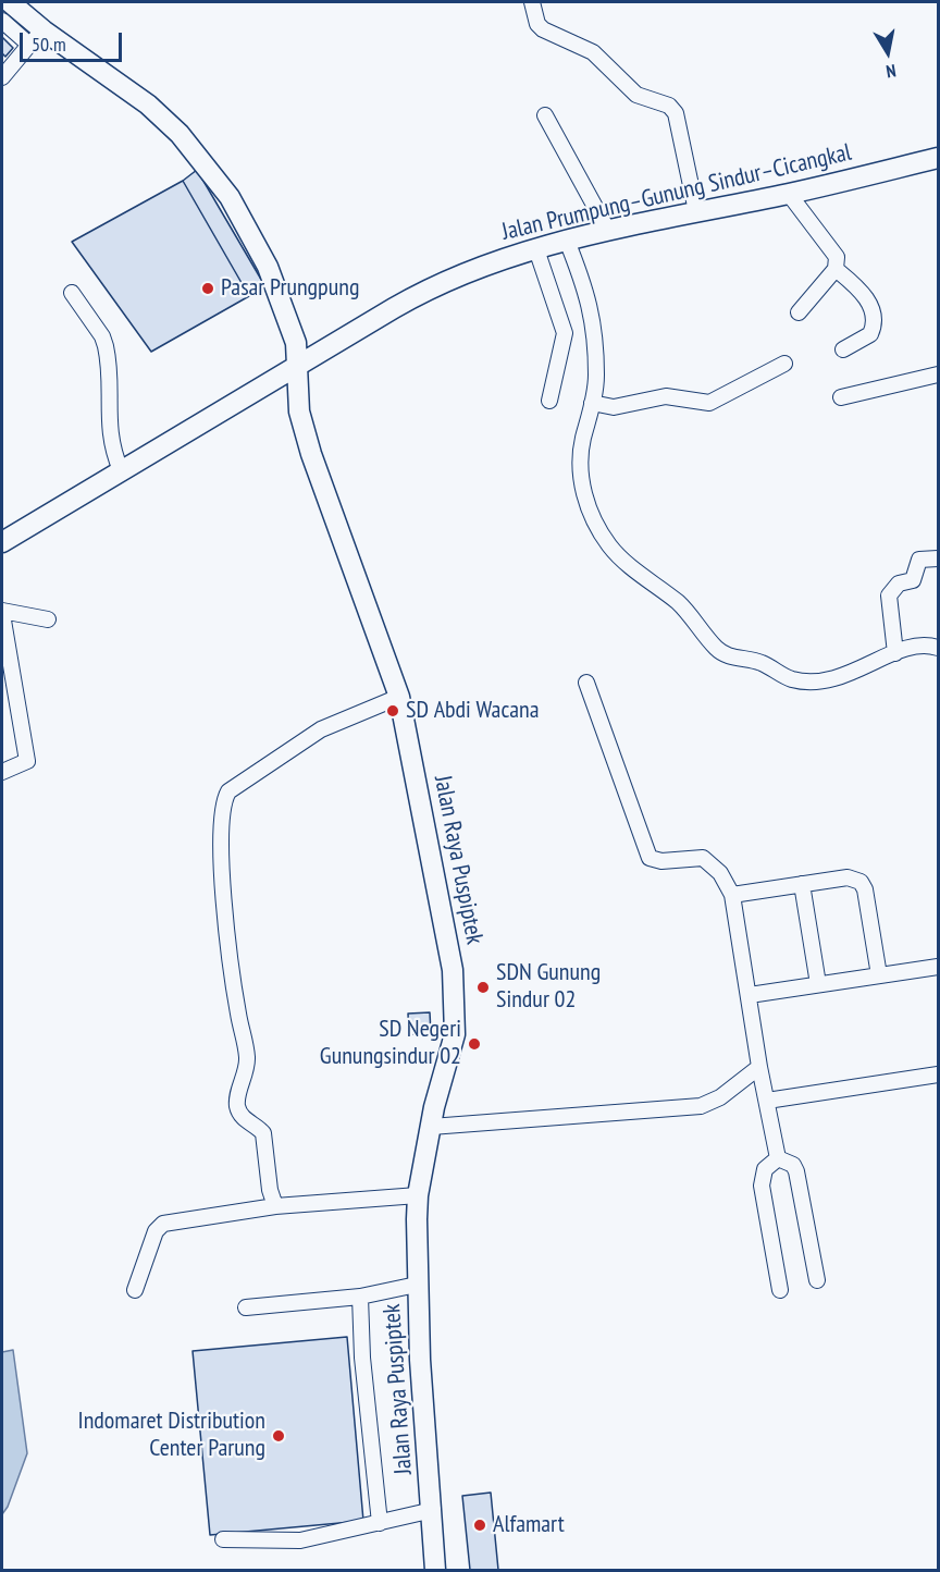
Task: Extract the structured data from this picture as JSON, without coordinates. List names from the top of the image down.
{
  "streets": {
    "main road": ["Jalan Prumpung–Gunung Sindur–Cicangkal", "Jalan Raya Puspiptek"]
  },
  "crossings": [
    ["Jalan Prumpung–Gunung Sindur–Cicangkal", "Jalan Raya Puspiptek"]
  ],
  "places": [
    "Pasar Prungpung",
    "SD Abdi Wacana",
    "SDN Gunung Sindur 02",
    "SD Negeri Gunungsindur 02",
    "Indomaret Distribution Center Parung",
    "Alfamart"
  ],
  "scale_bar": "50 m",
  "north": "bottom"
}
